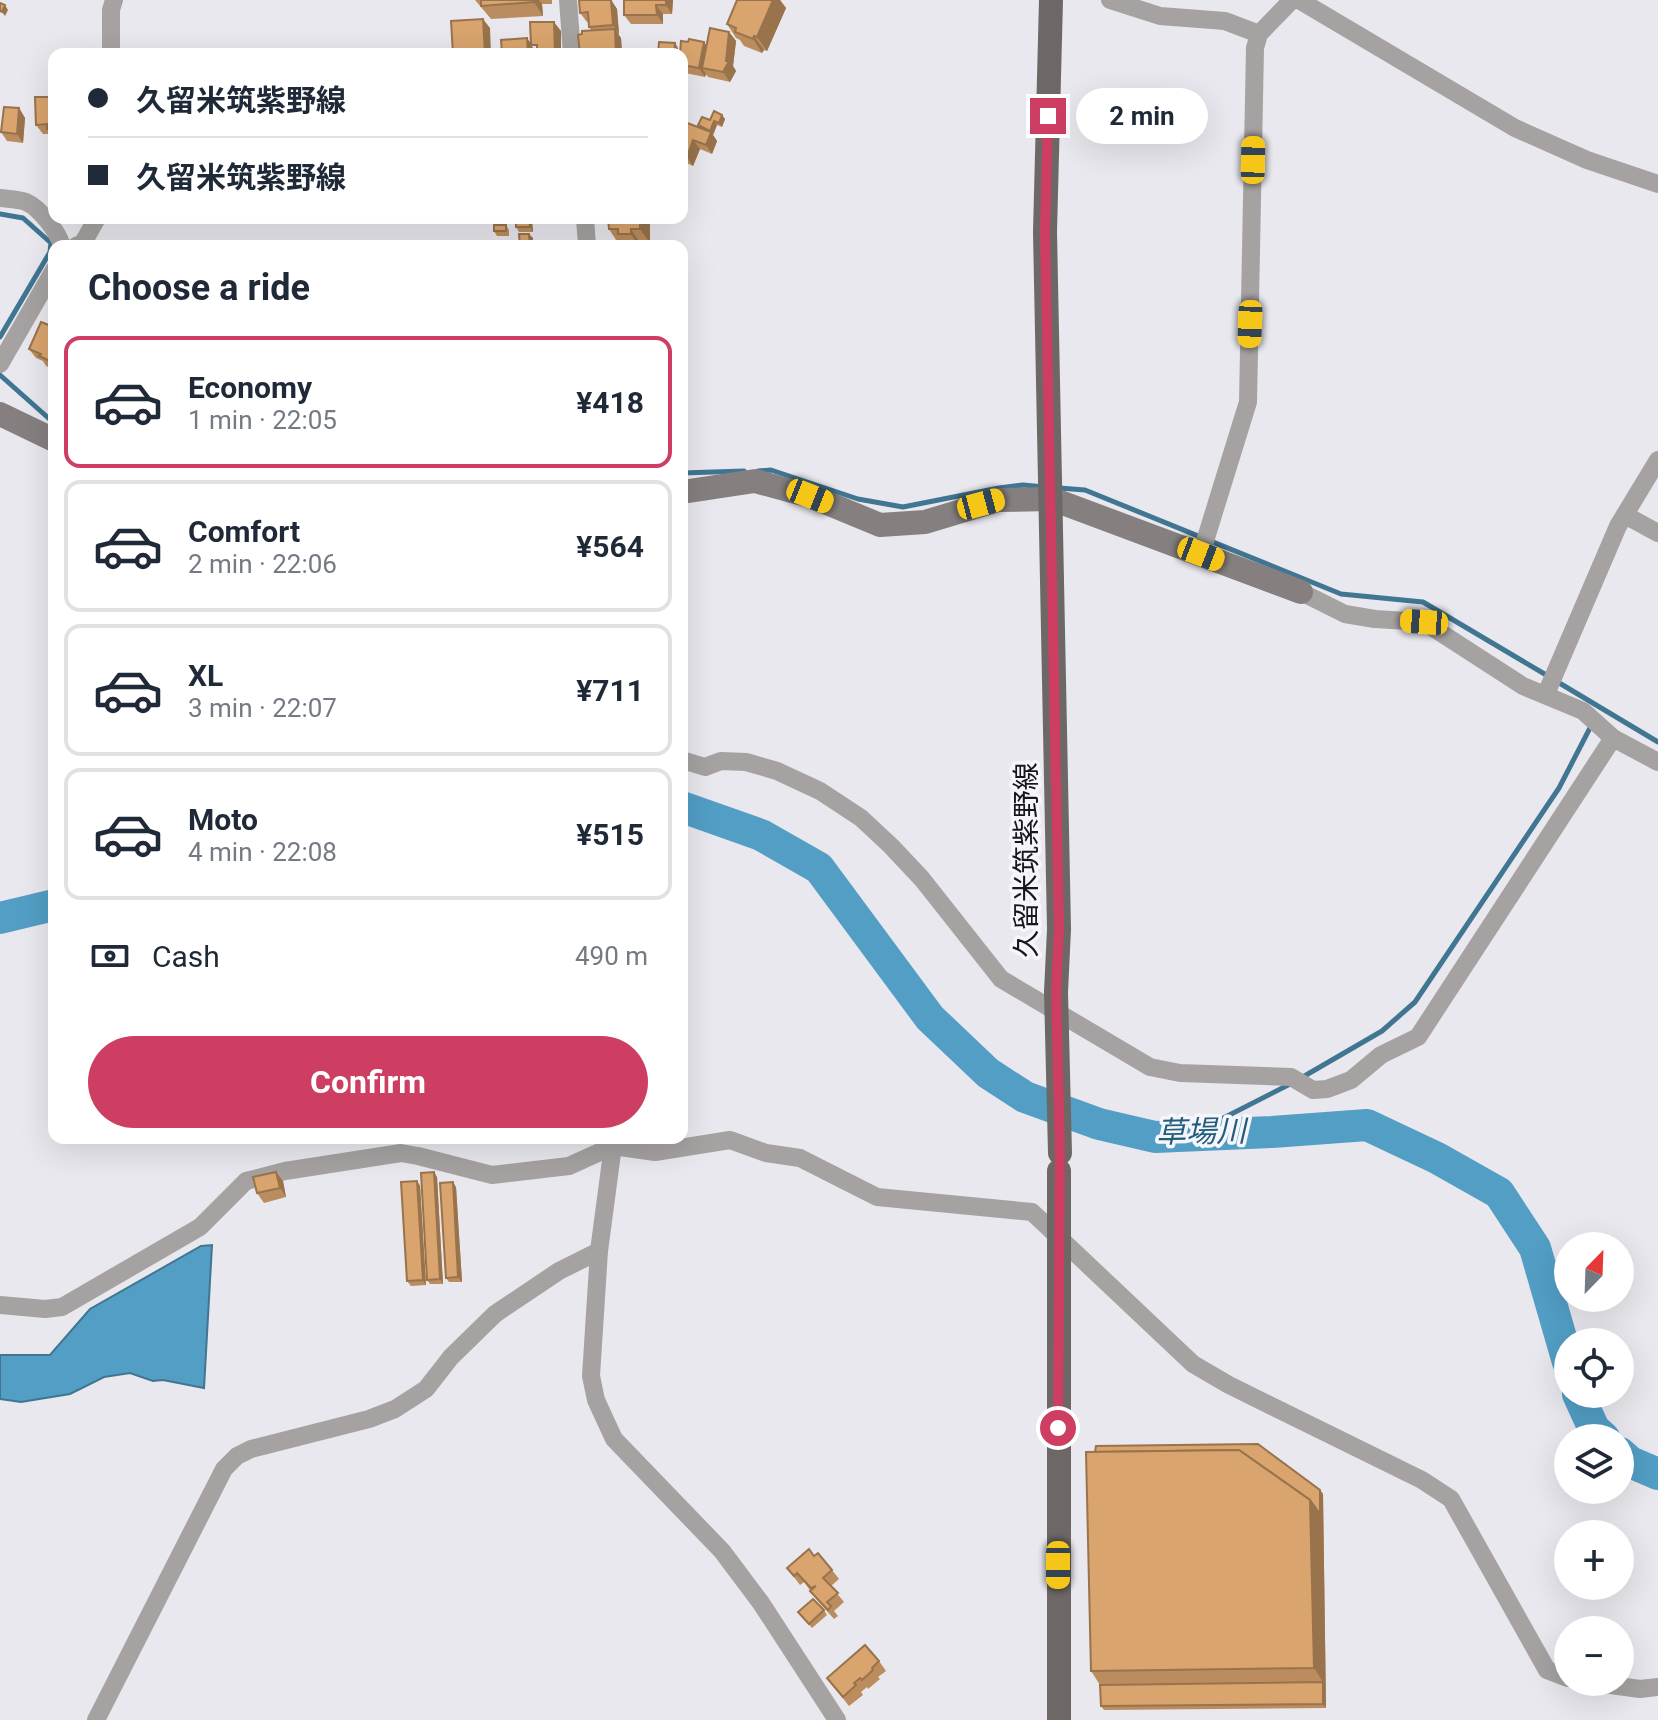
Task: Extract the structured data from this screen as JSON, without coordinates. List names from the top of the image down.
{
  "streets": {
    "main road": ["久留米筑紫野線"]
  },
  "water": ["草場川"],
  "north": "top right",
  "page": {
    "banner": ["久留米筑紫野線", "久留米筑紫野線"],
    "bubble": "2 min",
    "heading": "Choose a ride",
    "list": [
      {
        "name": "Economy",
        "note": "1 min · 22:05",
        "value": "¥418"
      },
      {
        "name": "Comfort",
        "note": "2 min · 22:06",
        "value": "¥564"
      },
      {
        "name": "XL",
        "note": "3 min · 22:07",
        "value": "¥711"
      },
      {
        "name": "Moto",
        "note": "4 min · 22:08",
        "value": "¥515"
      }
    ],
    "pay": ["Cash", "490 m"],
    "buttons": "Confirm",
    "map_buttons": ["+", "−"]
  }
}
